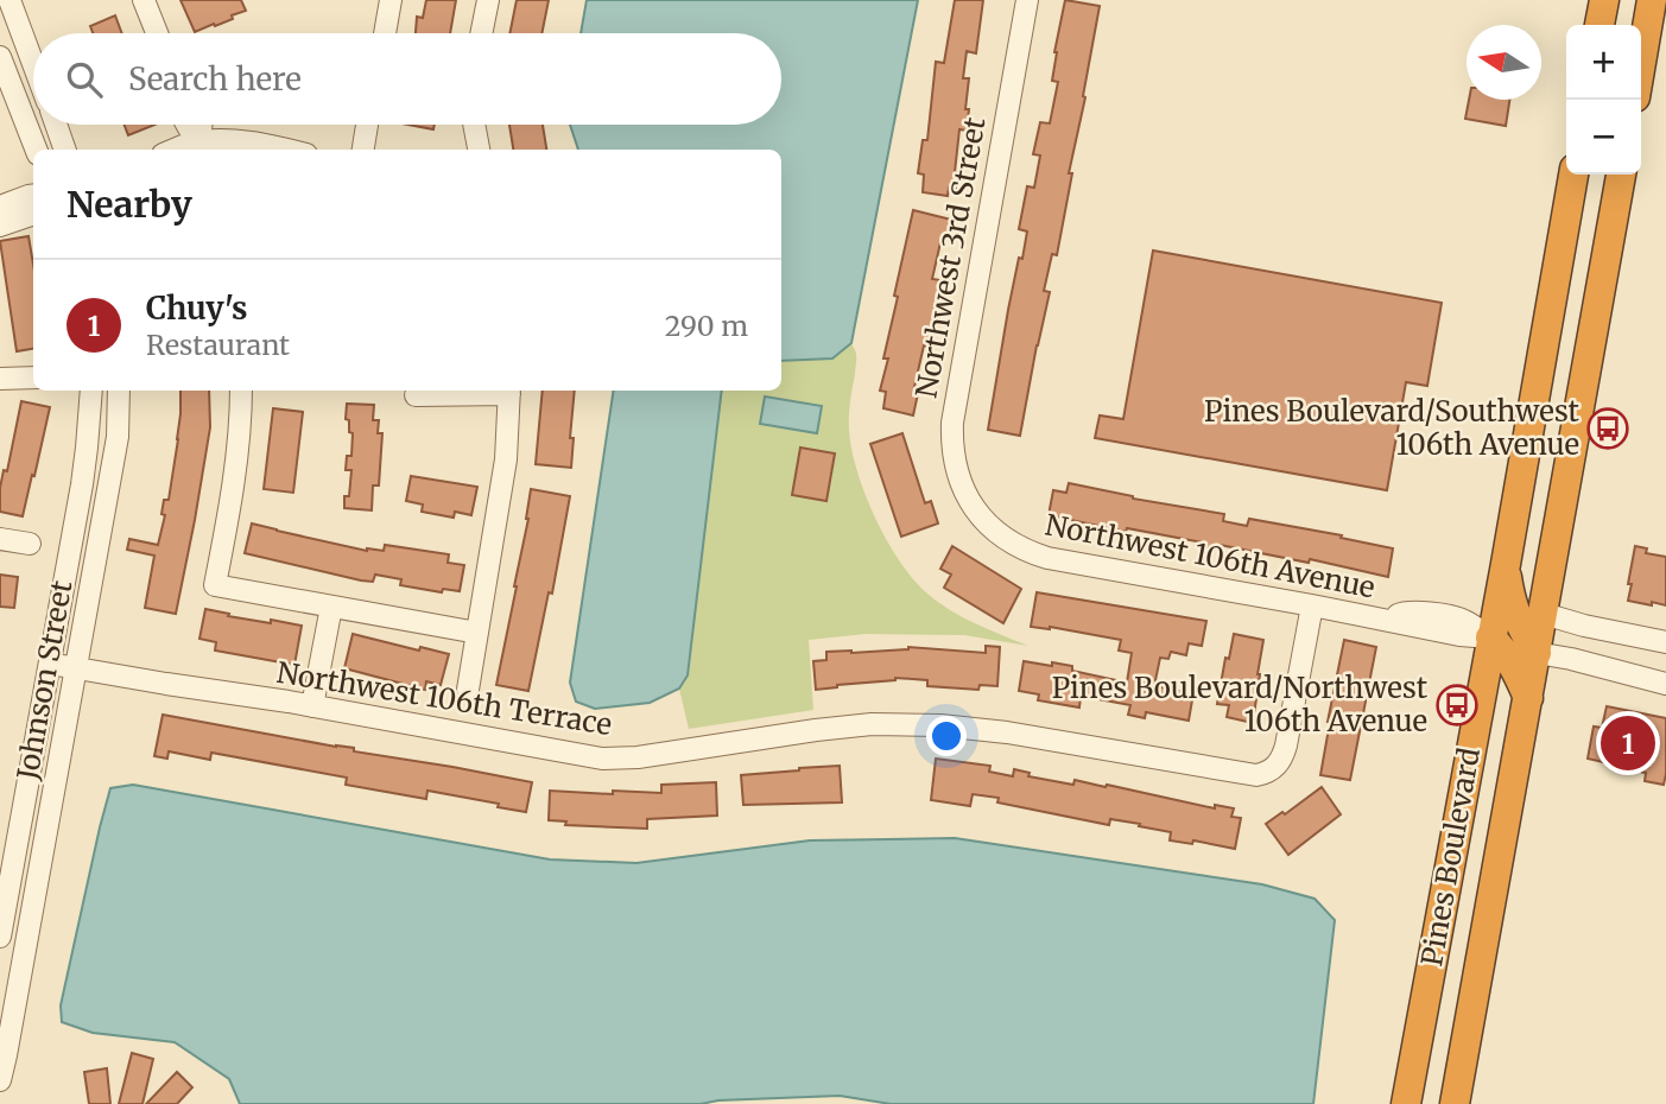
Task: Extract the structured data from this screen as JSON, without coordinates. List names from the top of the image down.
{
  "streets": {
    "highway": ["Pines Boulevard"],
    "street": [
      "Northwest 3rd Street",
      "Northwest 106th Avenue",
      "Johnson Street",
      "Northwest 106th Terrace"
    ]
  },
  "crossings": [
    ["Northwest 3rd Street", "Northwest 106th Avenue"],
    ["Northwest 106th Avenue", "Northwest 106th Terrace"],
    ["Northwest 106th Avenue", "Pines Boulevard"],
    ["Johnson Street", "Northwest 106th Terrace"]
  ],
  "places": {
    "bus stop": ["Pines Boulevard/Southwest 106th Avenue", "Pines Boulevard/Northwest 106th Avenue"]
  },
  "north": "left",
  "page": {
    "map_buttons": ["+", "−"],
    "search": "Search here",
    "heading": "Nearby",
    "list": [
      {
        "mark": "1",
        "name": "Chuy's",
        "note": "Restaurant",
        "value": "290 m"
      }
    ],
    "pins": "1"
  }
}
